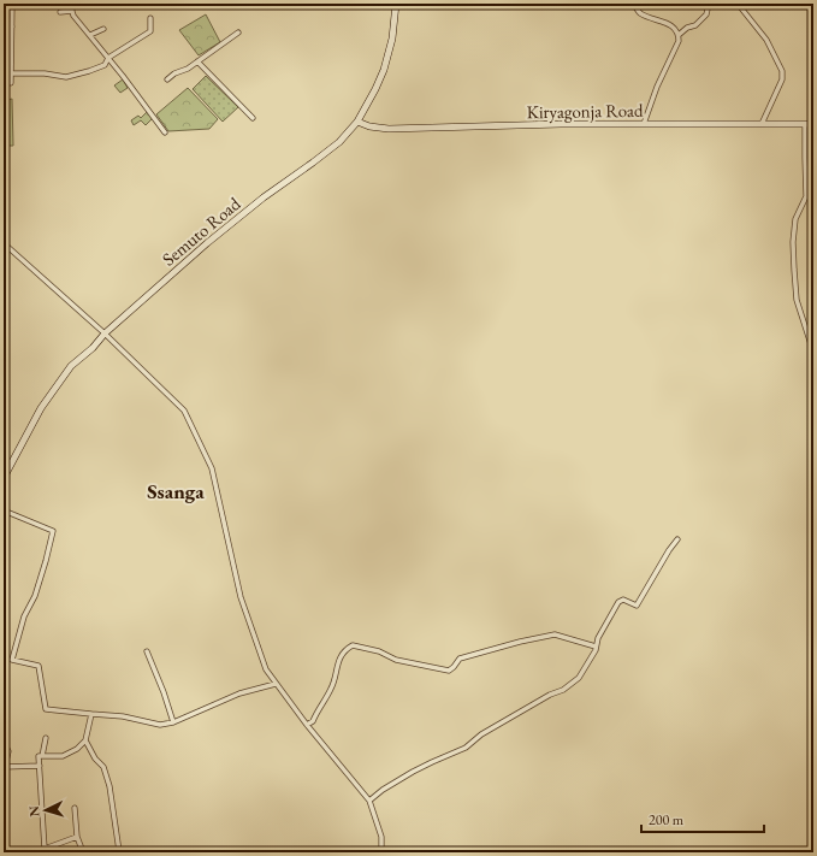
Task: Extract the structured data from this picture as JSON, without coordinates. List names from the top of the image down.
{
  "streets": {
    "main road": ["Kiryagonja Road", "Semuto Road"]
  },
  "crossings": [
    ["Kiryagonja Road", "Semuto Road"]
  ],
  "districts": ["Ssanga"],
  "scale_bar": "200 m",
  "north": "left"
}
